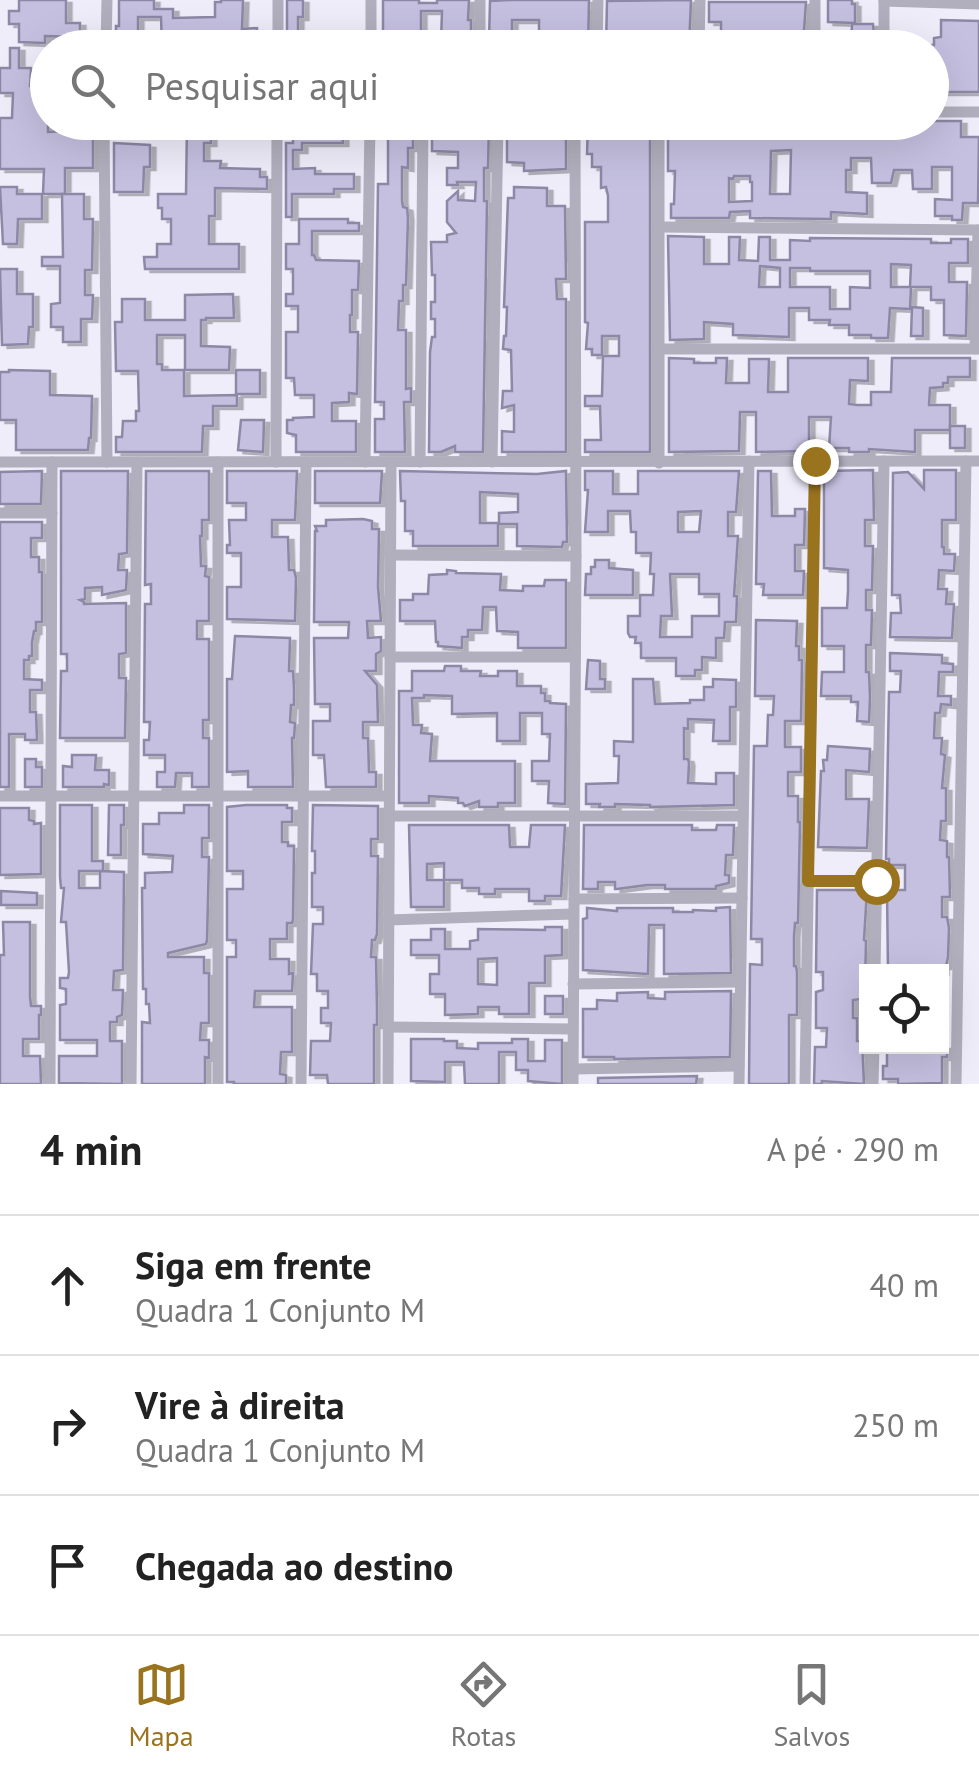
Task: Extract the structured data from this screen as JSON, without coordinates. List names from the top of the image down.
{
  "page": {
    "search": "Pesquisar aqui",
    "heading": ["4 min", "A pé · 290 m"],
    "list": [
      ["Siga em frente", "Quadra 1 Conjunto M", "40 m"],
      ["Vire à direita", "Quadra 1 Conjunto M", "250 m"],
      "Chegada ao destino"
    ],
    "nav": ["Mapa", "Rotas", "Salvos"]
  }
}
